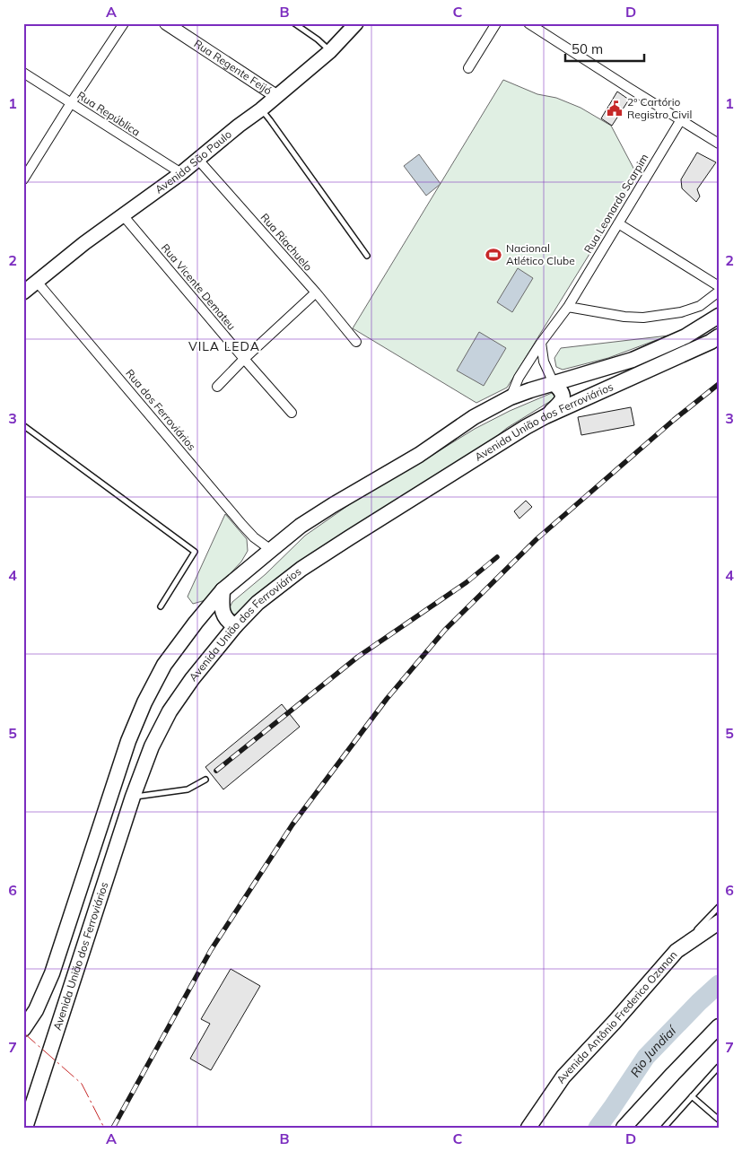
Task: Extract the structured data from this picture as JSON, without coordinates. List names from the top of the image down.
{
  "streets": {
    "main road": ["Avenida São Paulo", "Avenida União dos Ferroviários", "Avenida Antônio Frederico Ozanan"],
    "street": [
      "Rua Regente Feijó",
      "Rua República",
      "Rua Leonardo Scarpim",
      "Rua Riachuelo",
      "Rua Vicente Demateu",
      "Rua dos Ferroviários"
    ]
  },
  "crossings": [
    ["Rua Regente Feijó", "Avenida São Paulo"],
    ["Rua República", "Avenida São Paulo"],
    ["Avenida São Paulo", "Rua Riachuelo"],
    ["Avenida São Paulo", "Rua Vicente Demateu"],
    ["Avenida São Paulo", "Rua dos Ferroviários"],
    ["Rua Leonardo Scarpim", "Avenida União dos Ferroviários"],
    ["Rua dos Ferroviários", "Avenida União dos Ferroviários"]
  ],
  "districts": ["VILA LEDA"],
  "water": ["Rio Jundiaí"],
  "places": {
    "public building": ["2º Cartório Registro Civil"],
    "sports": ["Nacional Atlético Clube"]
  },
  "scale_bar": "50 m",
  "grid": {
    "columns": [
      "A",
      "B",
      "C",
      "D"
    ],
    "rows": [
      "1",
      "2",
      "3",
      "4",
      "5",
      "6",
      "7"
    ]
  }
}
